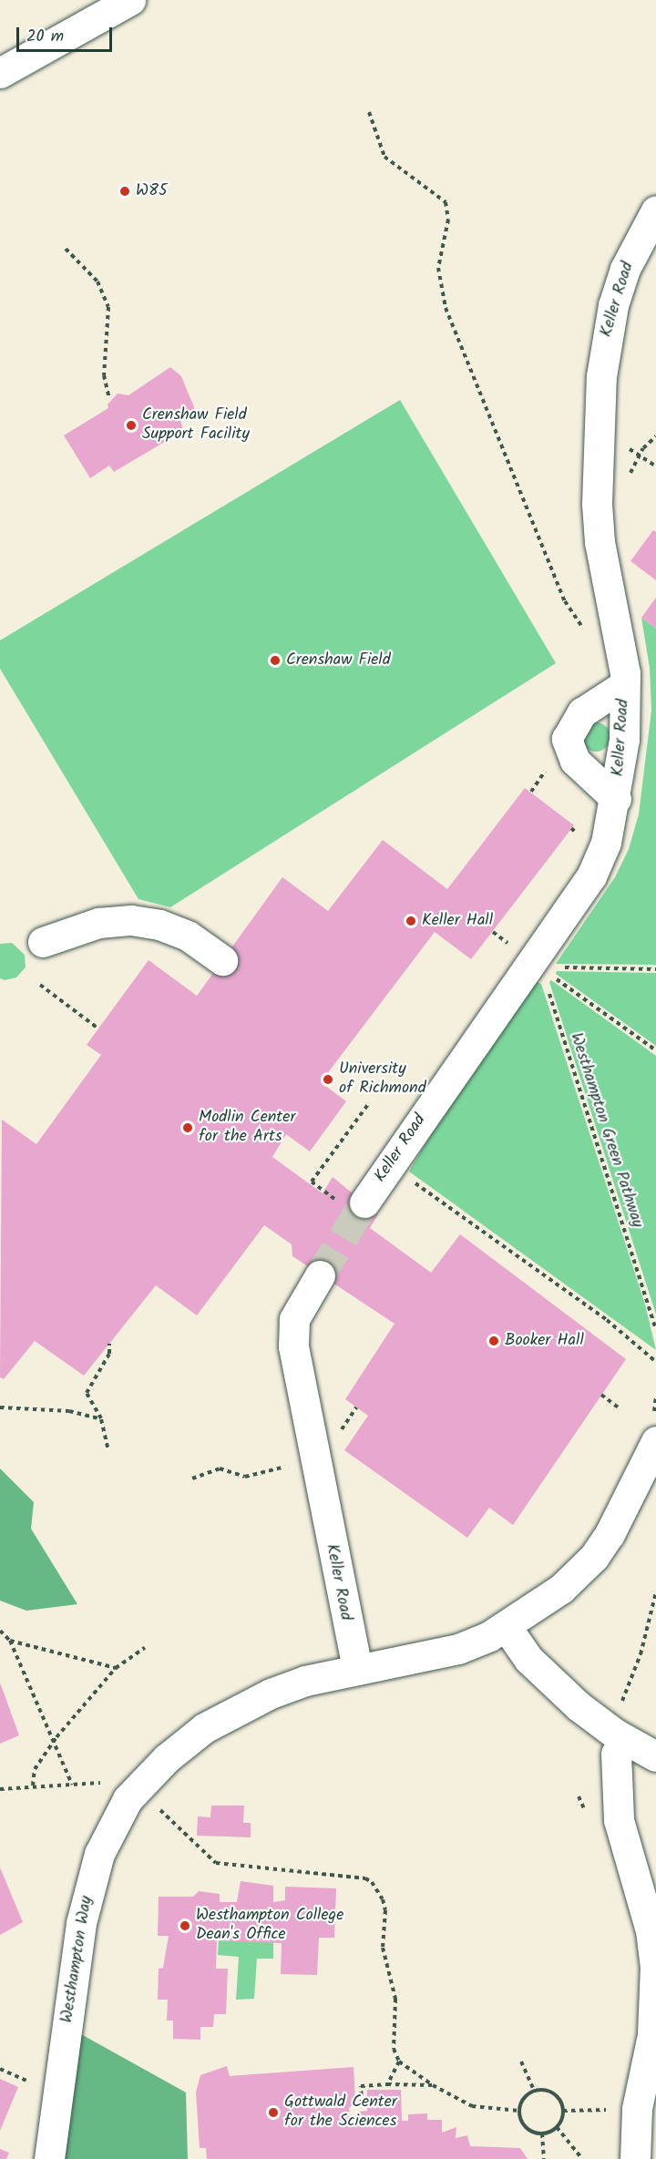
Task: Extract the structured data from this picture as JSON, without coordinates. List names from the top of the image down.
{
  "streets": {
    "street": ["Keller Road", "Westhampton Way"],
    "path": ["Westhampton Green Pathway"]
  },
  "crossings": [
    ["Keller Road", "Westhampton Way"]
  ],
  "places": [
    "W85",
    "Crenshaw Field Support Facility",
    "Crenshaw Field",
    "Keller Hall",
    "University of Richmond",
    "Modlin Center for the Arts",
    "Booker Hall",
    "Westhampton College Dean's Office",
    "Gottwald Center for the Sciences"
  ],
  "scale_bar": "20 m"
}
